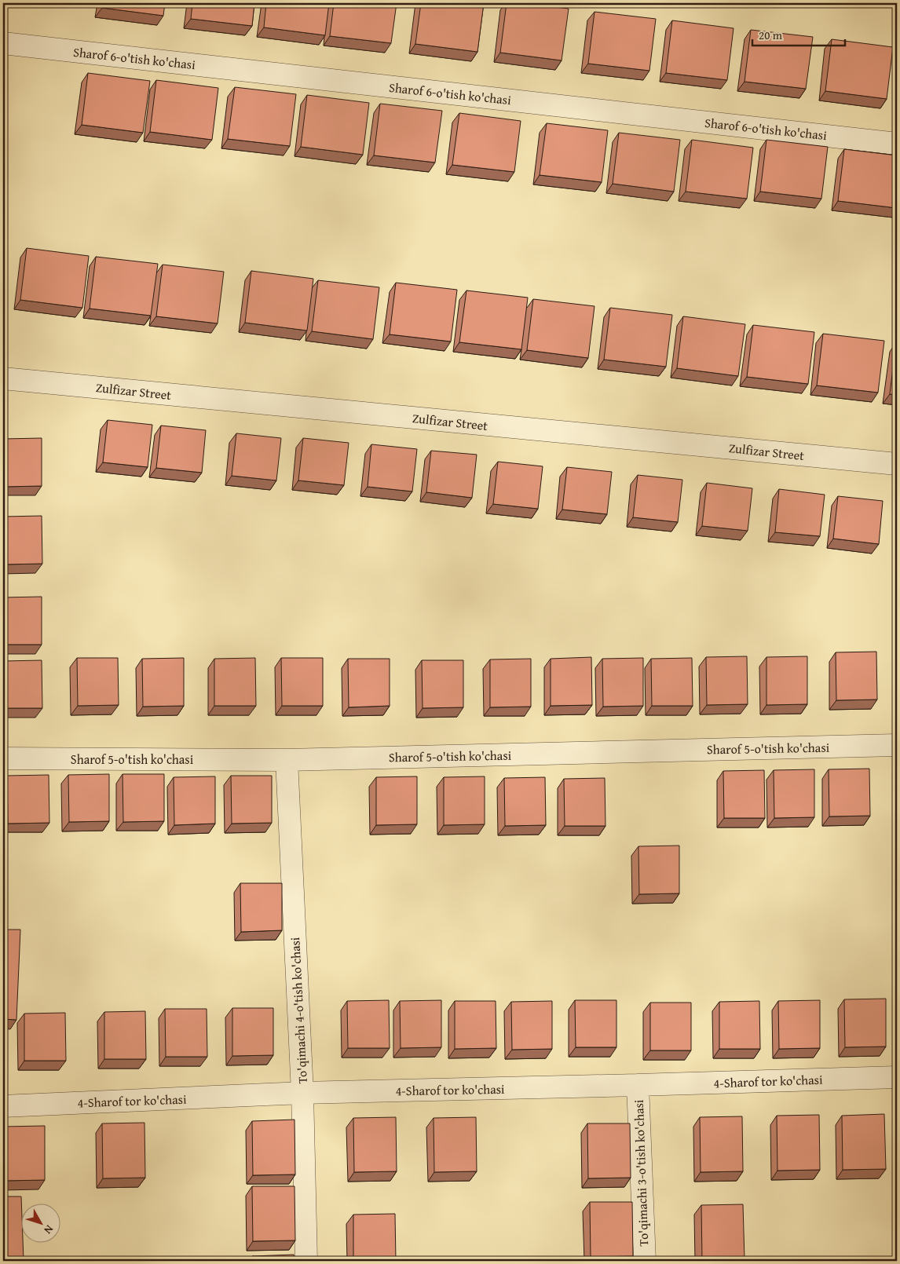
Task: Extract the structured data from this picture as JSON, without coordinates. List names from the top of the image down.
{
  "streets": {
    "street": [
      "Sharof 6-o'tish ko'chasi",
      "Zulfizar Street",
      "Sharof 5-o'tish ko'chasi",
      "To'qimachi 4-o'tish ko'chasi",
      "4-Sharof tor ko'chasi",
      "To'qimachi 3-o'tish ko'chasi"
    ]
  },
  "crossings": [
    ["Sharof 5-o'tish ko'chasi", "To'qimachi 4-o'tish ko'chasi"],
    ["To'qimachi 4-o'tish ko'chasi", "4-Sharof tor ko'chasi"],
    ["4-Sharof tor ko'chasi", "To'qimachi 3-o'tish ko'chasi"]
  ],
  "scale_bar": "20 m",
  "north": "bottom right"
}
